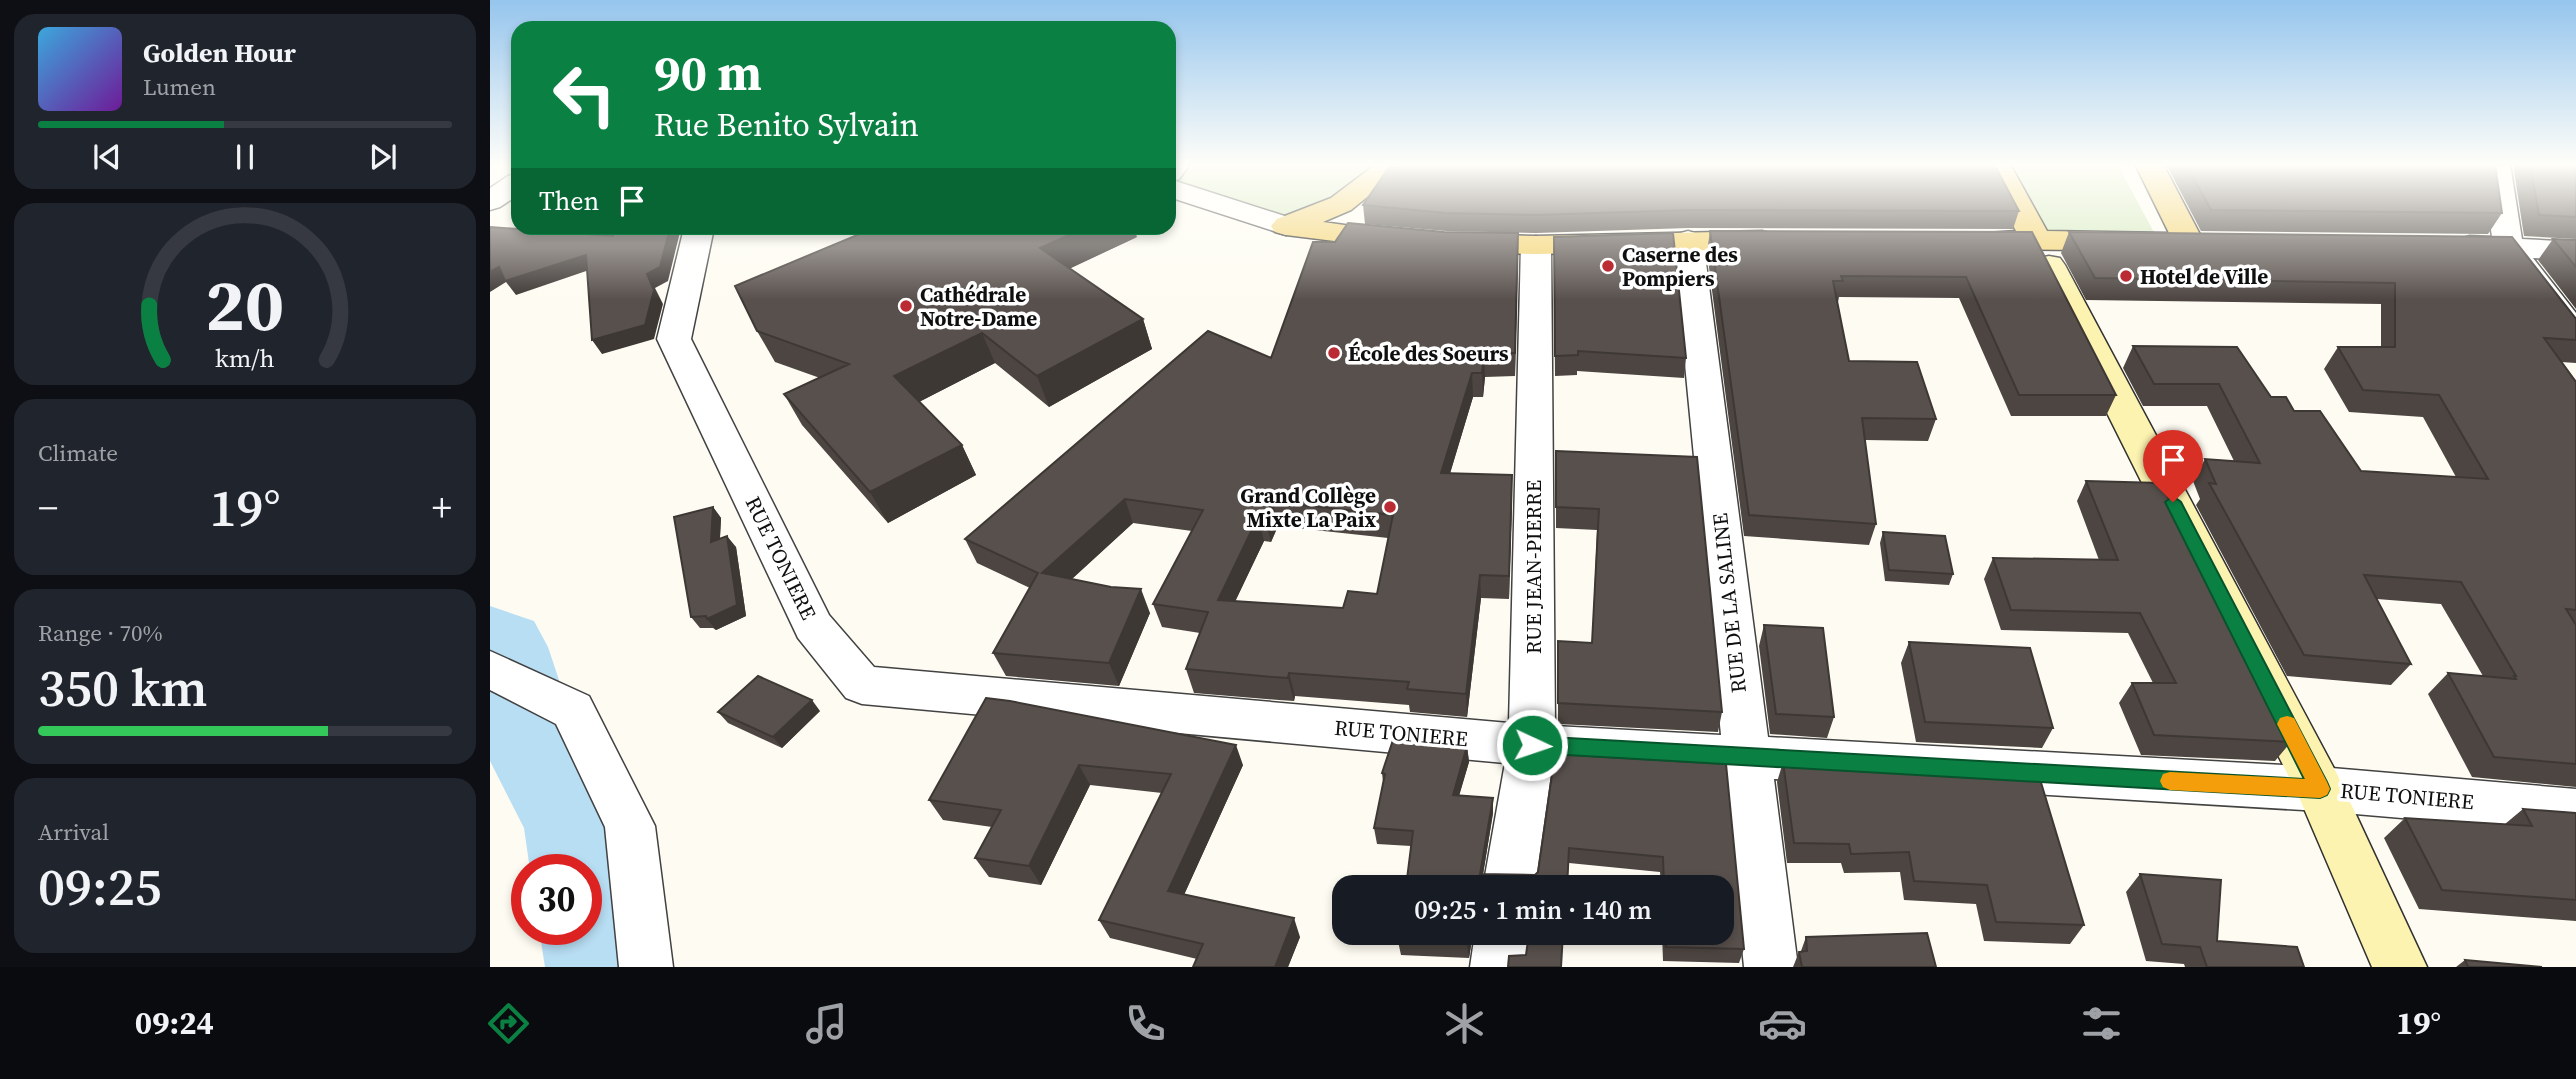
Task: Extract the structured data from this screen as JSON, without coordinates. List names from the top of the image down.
{
  "streets": {
    "street": ["RUE TONIERE", "RUE JEAN-PIERRE", "RUE DE LA SALINE"]
  },
  "crossings": [
    ["RUE TONIERE", "RUE JEAN-PIERRE"],
    ["RUE TONIERE", "RUE DE LA SALINE"]
  ],
  "places": [
    "Caserne des Pompiers",
    "Hotel de Ville",
    "Cathédrale Notre-Dame",
    "École des Soeurs",
    "Grand Collège Mixte La Paix"
  ],
  "page": {
    "turn": ["90 m", "Rue Benito Sylvain"],
    "song": ["Golden Hour", "Lumen"],
    "then": "Then",
    "tile": [
      "Climate",
      ["Range · 70%", "350 km"],
      ["Arrival", "09:25"]
    ],
    "heat": ["−", "19°", "+"],
    "limit": "30",
    "trip": "09:25 · 1 min · 140 m",
    "tabs": ["09:24", "19°"],
    "gauge": ["20", "km/h"]
  }
}
